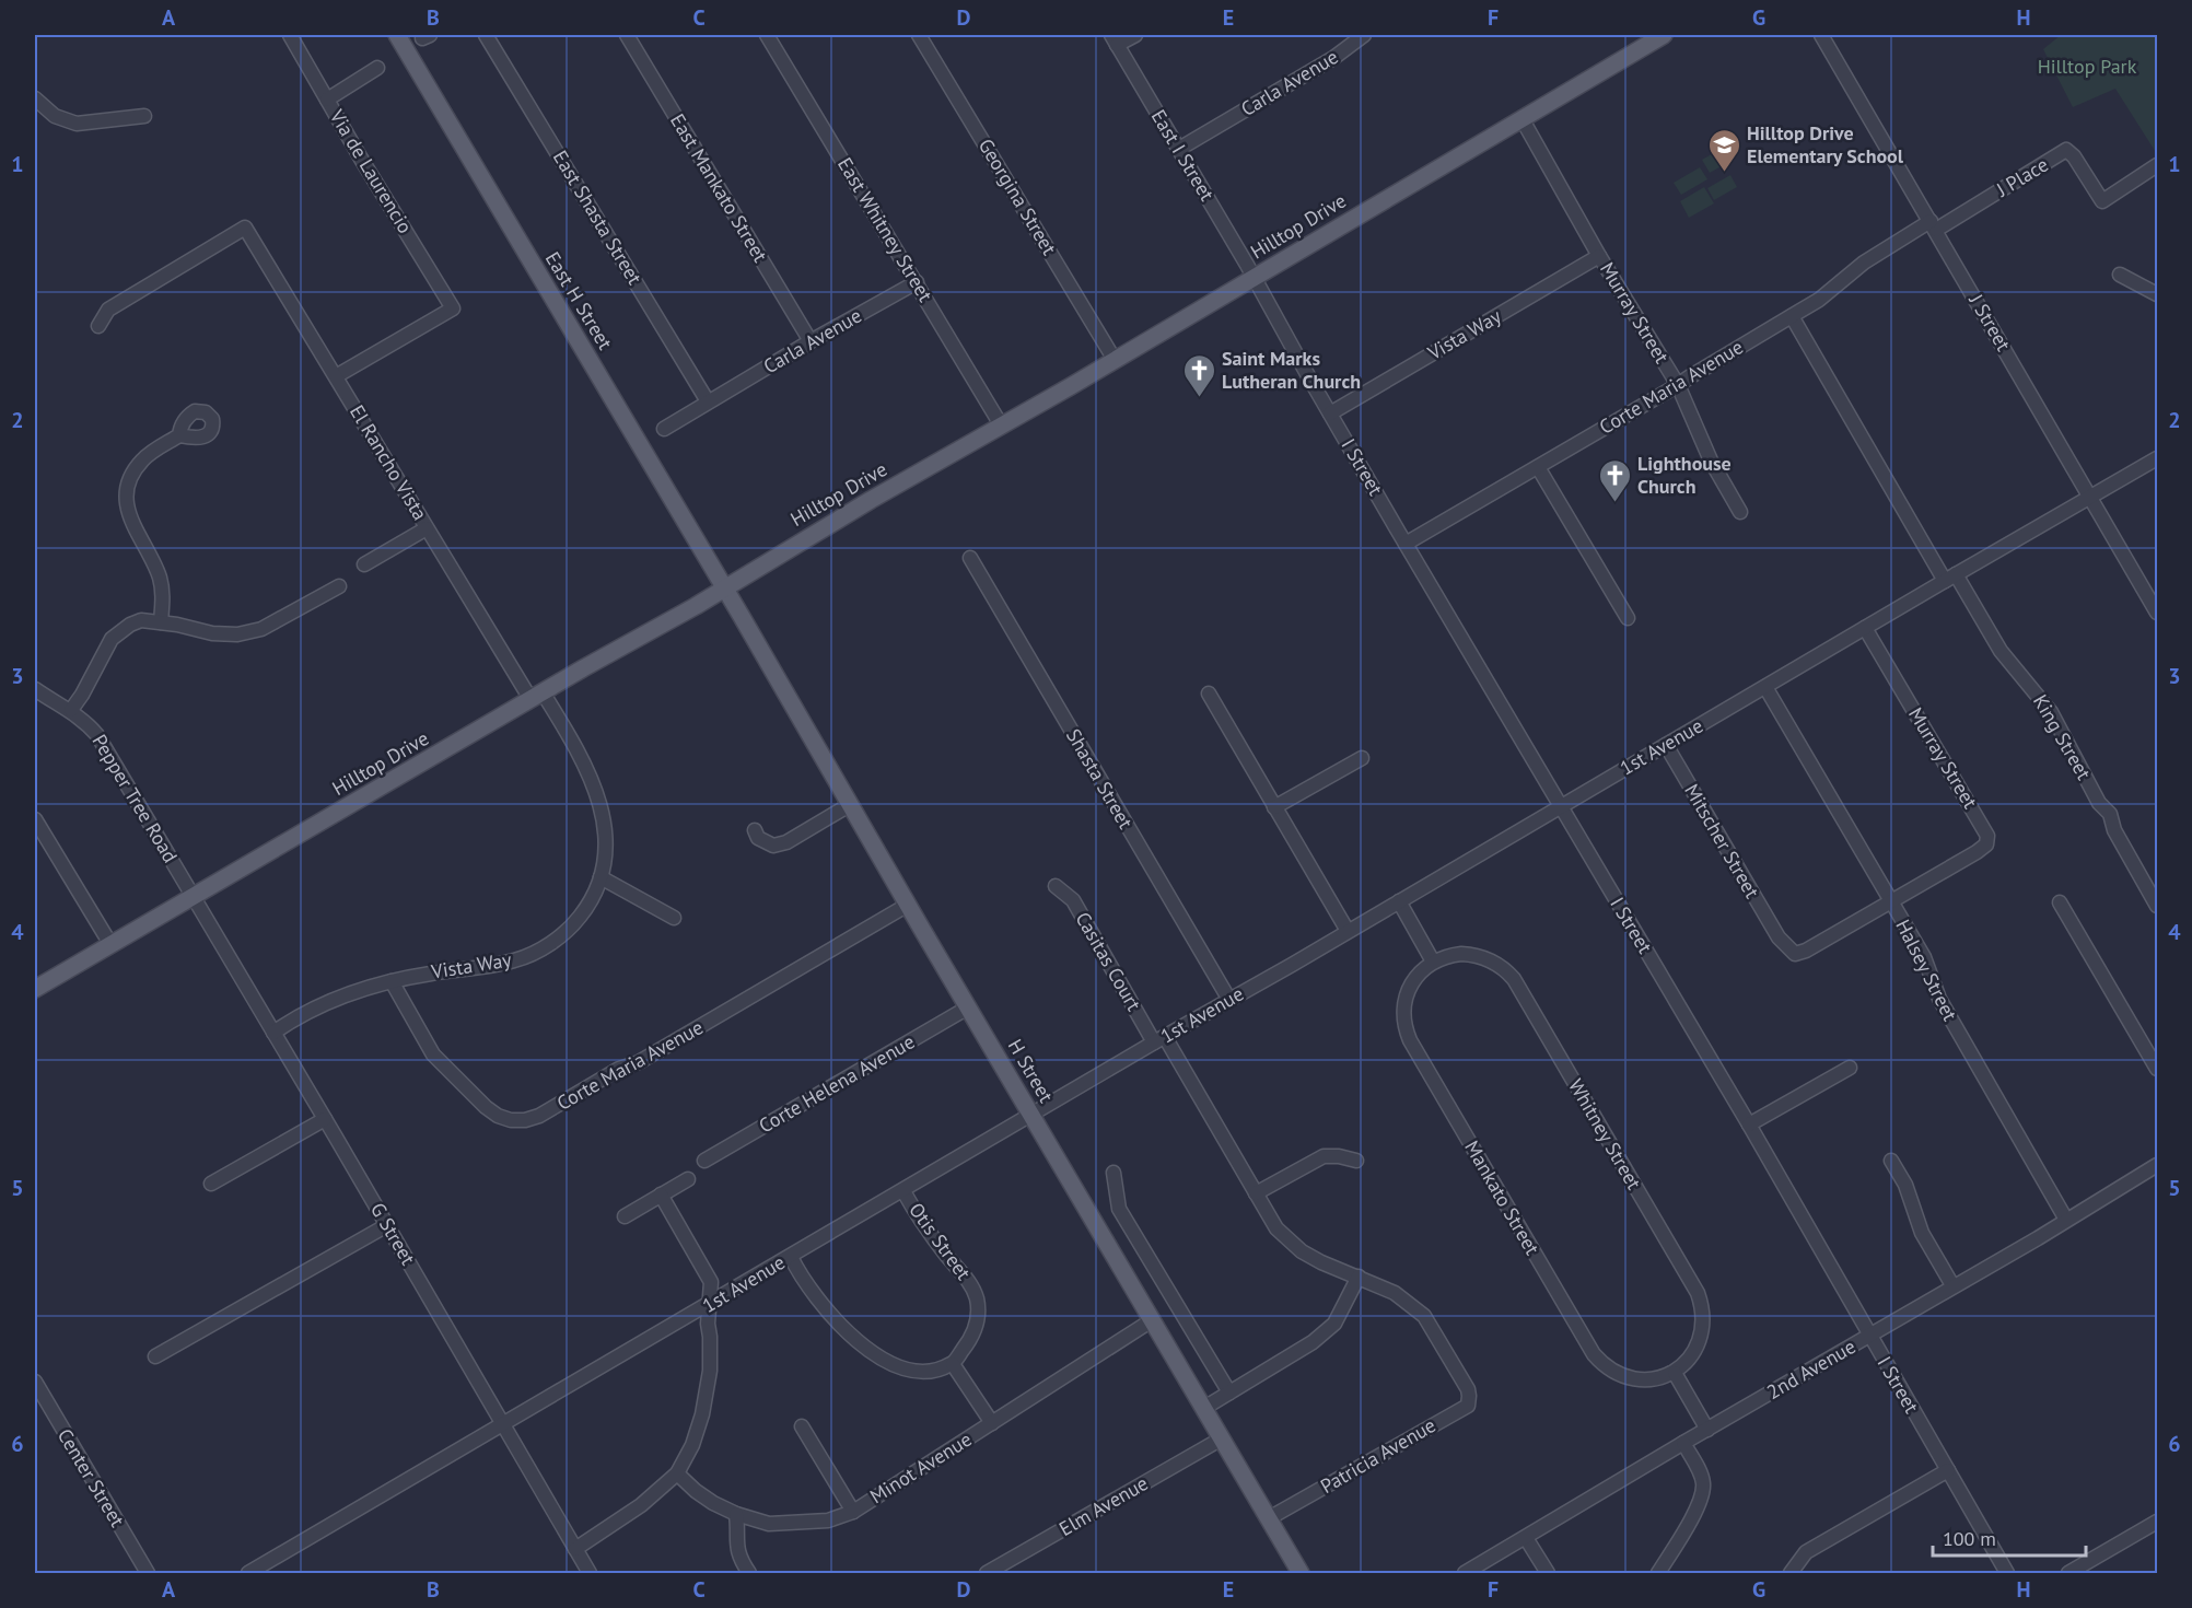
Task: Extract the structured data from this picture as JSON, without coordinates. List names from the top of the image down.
{
  "streets": {
    "main road": ["Hilltop Drive", "East H Street", "H Street"],
    "street": [
      "Carla Avenue",
      "East I Street",
      "Via de Laurencio",
      "J Place",
      "East Mankato Street",
      "Georgina Street",
      "East Shasta Street",
      "East Whitney Street",
      "Murray Street",
      "J Street",
      "Vista Way",
      "Corte Maria Avenue",
      "El Rancho Vista",
      "I Street",
      "King Street",
      "1st Avenue",
      "Shasta Street",
      "Pepper Tree Road",
      "Mitscher Street",
      "Casitas Court",
      "Halsey Street",
      "Corte Helena Avenue",
      "Whitney Street",
      "Mankato Street",
      "G Street",
      "Otis Street",
      "2nd Avenue",
      "Patricia Avenue",
      "Minot Avenue",
      "Center Street",
      "Elm Avenue"
    ]
  },
  "crossings": [
    ["Carla Avenue", "East I Street"],
    ["Carla Avenue", "East Mankato Street"],
    ["Carla Avenue", "East Shasta Street"],
    ["Carla Avenue", "East Whitney Street"],
    ["East I Street", "Hilltop Drive"],
    ["East I Street", "I Street"],
    ["Via de Laurencio", "El Rancho Vista"],
    ["J Place", "J Street"],
    ["J Place", "Corte Maria Avenue"],
    ["Georgina Street", "Hilltop Drive"],
    ["Hilltop Drive", "East Whitney Street"],
    ["Hilltop Drive", "East H Street"],
    ["Hilltop Drive", "Murray Street"],
    ["Hilltop Drive", "Vista Way"],
    ["Hilltop Drive", "El Rancho Vista"],
    ["Hilltop Drive", "I Street"],
    ["Hilltop Drive", "Pepper Tree Road"],
    ["Hilltop Drive", "H Street"],
    ["Hilltop Drive", "G Street"],
    ["East H Street", "H Street"],
    ["Murray Street", "Vista Way"],
    ["Murray Street", "Corte Maria Avenue"],
    ["Murray Street", "1st Avenue"],
    ["Murray Street", "Mitscher Street"],
    ["Murray Street", "Halsey Street"],
    ["J Street", "Corte Maria Avenue"],
    ["J Street", "1st Avenue"],
    ["Vista Way", "Corte Maria Avenue"],
    ["Vista Way", "El Rancho Vista"],
    ["Vista Way", "I Street"],
    ["Vista Way", "G Street"],
    ["Corte Maria Avenue", "I Street"],
    ["Corte Maria Avenue", "King Street"],
    ["Corte Maria Avenue", "H Street"],
    ["I Street", "1st Avenue"],
    ["I Street", "2nd Avenue"],
    ["King Street", "1st Avenue"],
    ["1st Avenue", "Shasta Street"],
    ["1st Avenue", "Mitscher Street"],
    ["1st Avenue", "Casitas Court"],
    ["1st Avenue", "Halsey Street"],
    ["1st Avenue", "H Street"],
    ["1st Avenue", "G Street"],
    ["1st Avenue", "Otis Street"],
    ["Pepper Tree Road", "G Street"],
    ["Mitscher Street", "Halsey Street"],
    ["Halsey Street", "2nd Avenue"],
    ["H Street", "Corte Helena Avenue"],
    ["H Street", "Patricia Avenue"],
    ["H Street", "Minot Avenue"],
    ["H Street", "Elm Avenue"],
    ["Whitney Street", "Mankato Street"]
  ],
  "parks": ["Hilltop Park"],
  "places": {
    "school or university": ["Hilltop Drive Elementary School"],
    "church": ["Saint Marks Lutheran Church", "Lighthouse Church"]
  },
  "scale_bar": "100 m",
  "grid": {
    "columns": [
      "A",
      "B",
      "C",
      "D",
      "E",
      "F",
      "G",
      "H"
    ],
    "rows": [
      "1",
      "2",
      "3",
      "4",
      "5",
      "6"
    ]
  }
}
